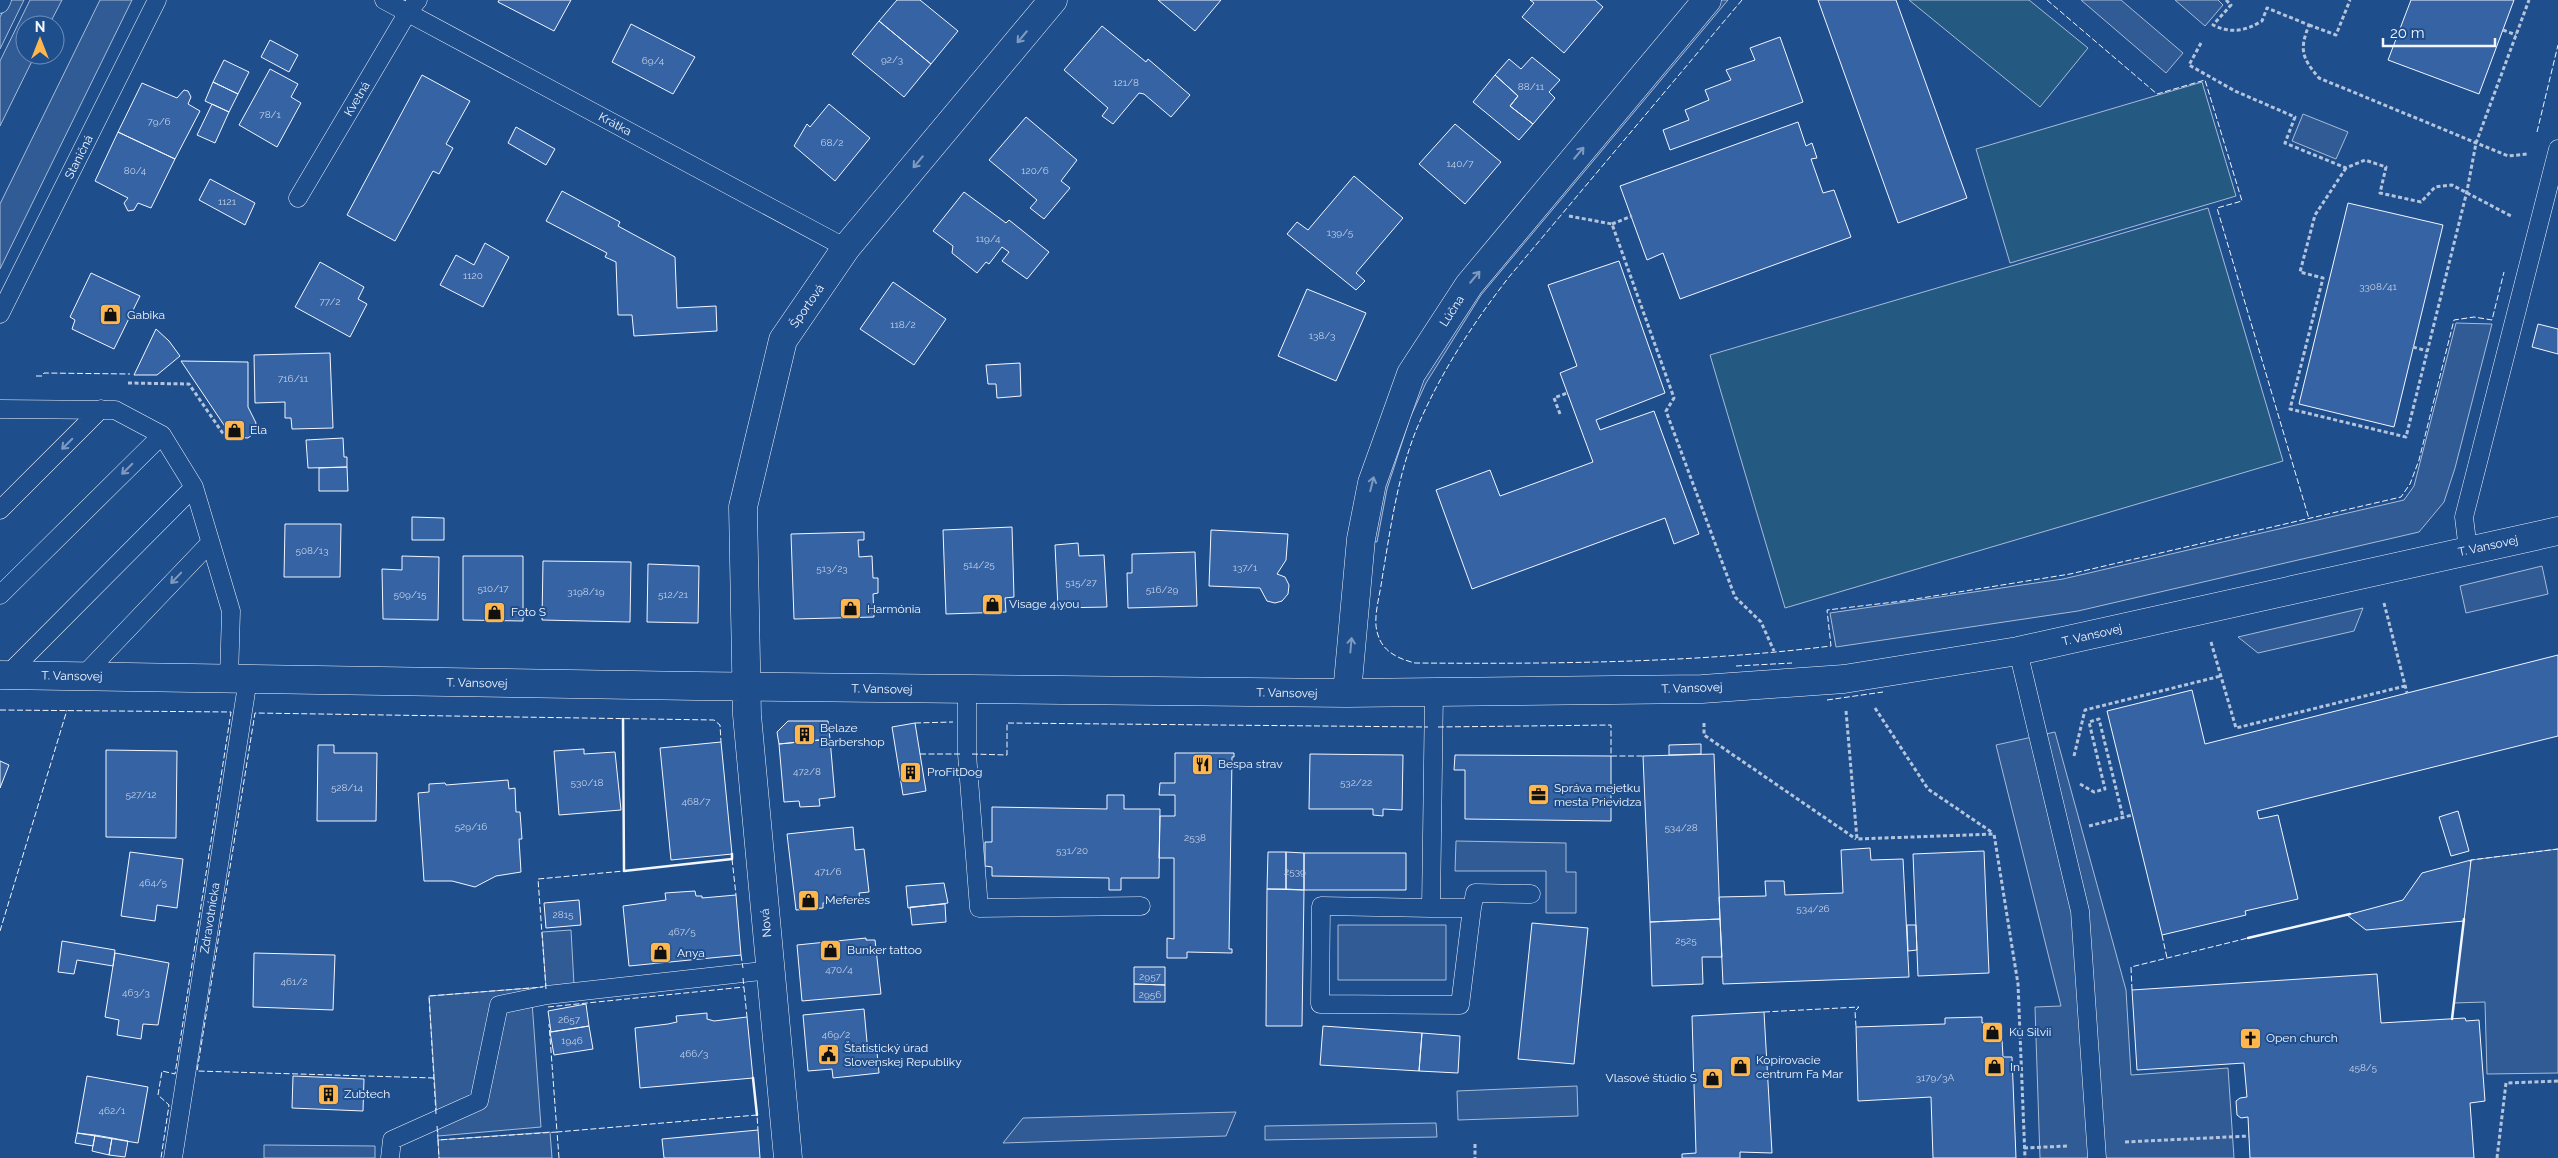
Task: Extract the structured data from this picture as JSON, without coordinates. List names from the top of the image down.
{
  "streets": {
    "street": [
      "Športová",
      "Lúčna",
      "T. Vansovej",
      "Nová"
    ],
    "lane": [
      "Kvetná",
      "Krátka",
      "Staničná",
      "Zdravotnícka"
    ]
  },
  "crossings": [
    ["Kvetná", "Krátka"],
    ["Krátka", "Športová"],
    ["Športová", "T. Vansovej"],
    ["Športová", "Nová"],
    ["Lúčna", "T. Vansovej"],
    ["T. Vansovej", "Zdravotnícka"],
    ["T. Vansovej", "Nová"]
  ],
  "one_way": ["Športová", "Lúčna"],
  "places": {
    "shop": [
      "Gabika",
      "Ela",
      "Visage 4 you",
      "Harmónia",
      "Foto S",
      "Meferes",
      "Bunker tattoo",
      "Anya",
      "Ku Silvii",
      "Kopírovacie centrum Fa Mar",
      "In",
      "Vlasové štúdio S"
    ],
    "building": ["Belaze Barbershop", "ProFitDog", "Zubtech"],
    "restaurant": ["Bespa strav"],
    "office": ["Správa mejetku mesta Prievidza"],
    "church": ["Open church"],
    "public building": ["Štatistický úrad Slovenskej Republiky"]
  },
  "house_numbers": [
    "92/3",
    "69/4",
    "121/8",
    "88/11",
    "78/1",
    "79/6",
    "68/2",
    "140/7",
    "80/4",
    "120/6",
    "1121",
    "139/5",
    "119/4",
    "1120",
    "3308/41",
    "77/2",
    "118/2",
    "138/3",
    "716/11",
    "508/13",
    "514/25",
    "137/1",
    "513/23",
    "515/27",
    "510/17",
    "516/29",
    "3198/19",
    "509/15",
    "512/21",
    "472/8",
    "530/18",
    "532/22",
    "528/14",
    "527/12",
    "468/7",
    "529/16",
    "534/28",
    "2538",
    "531/20",
    "471/6",
    "2539",
    "464/5",
    "534/26",
    "2815",
    "467/5",
    "2525",
    "470/4",
    "2957",
    "461/2",
    "463/3",
    "2956",
    "2657",
    "469/2",
    "1946",
    "466/3",
    "458/5",
    "3179/3A",
    "462/1"
  ],
  "scale_bar": "20 m",
  "north": "top"
}
